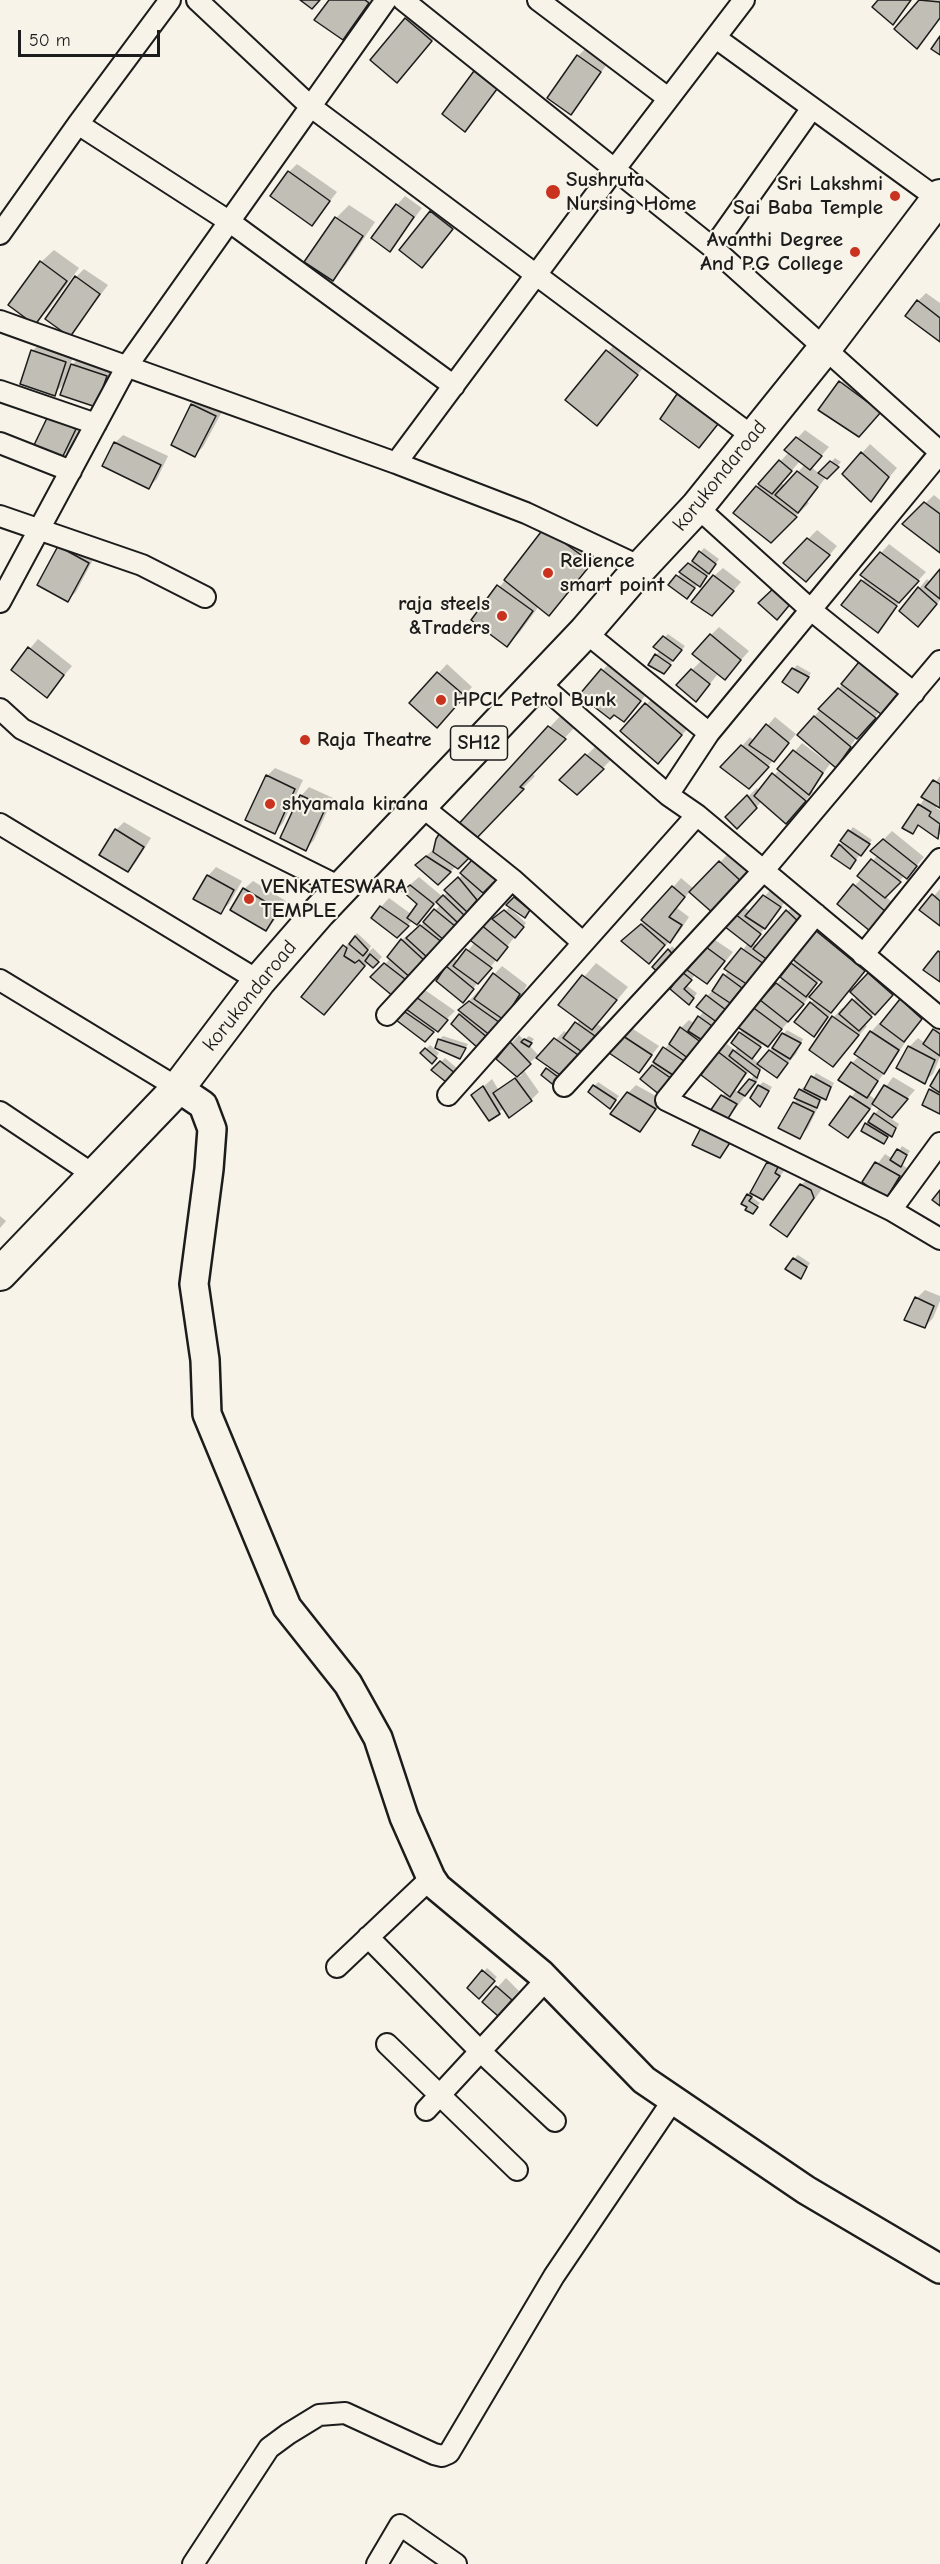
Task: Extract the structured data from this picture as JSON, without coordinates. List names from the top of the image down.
{
  "streets": {
    "main road": ["korukondaroad", "SH12"]
  },
  "places": [
    "Sushruta Nursing Home",
    "Sri Lakshmi Sai Baba Temple",
    "Avanthi Degree And P.G College",
    "Relience smart point",
    "raja steels &Traders",
    "HPCL Petrol Bunk",
    "Raja Theatre",
    "shyamala kirana",
    "VENKATESWARA TEMPLE"
  ],
  "scale_bar": "50 m"
}
